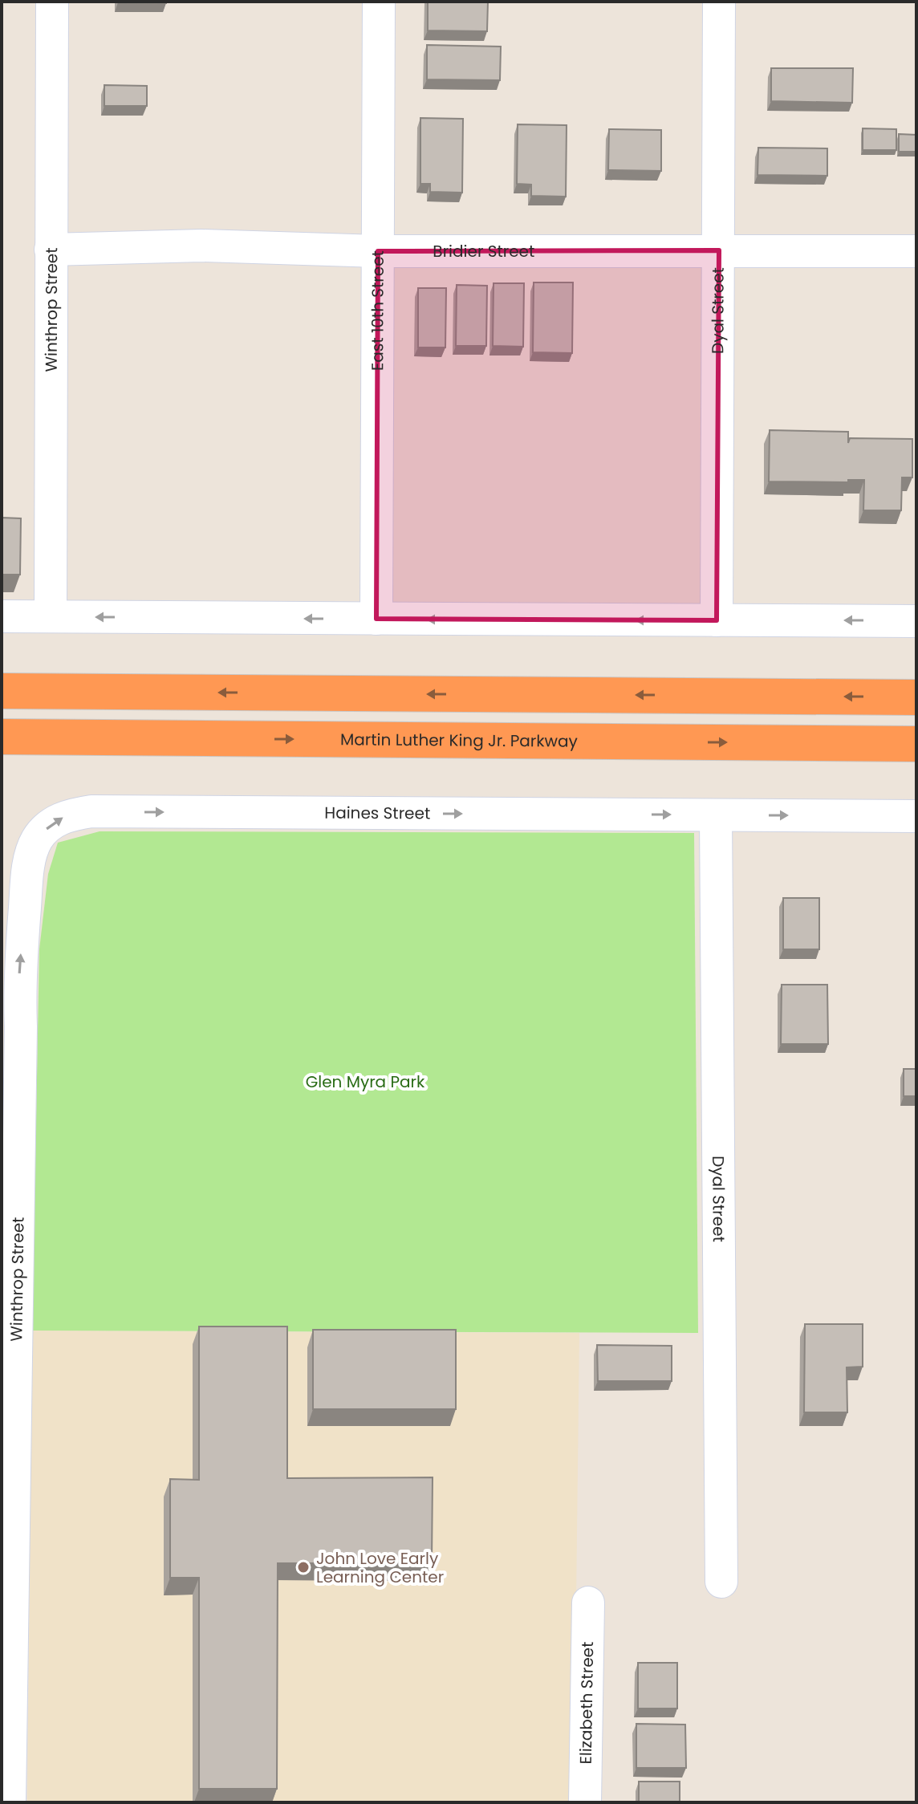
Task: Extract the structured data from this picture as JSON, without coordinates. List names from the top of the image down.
{
  "streets": {
    "highway": ["Martin Luther King Jr. Parkway"],
    "street": [
      "Bridier Street",
      "Winthrop Street",
      "East 10th Street",
      "Dyal Street",
      "Haines Street",
      "Elizabeth Street"
    ]
  },
  "crossings": [
    ["Bridier Street", "Winthrop Street"],
    ["Bridier Street", "East 10th Street"],
    ["Bridier Street", "Dyal Street"],
    ["Winthrop Street", "Haines Street"],
    ["Dyal Street", "Haines Street"]
  ],
  "parks": ["Glen Myra Park"],
  "places": ["John Love Early Learning Center"]
}
